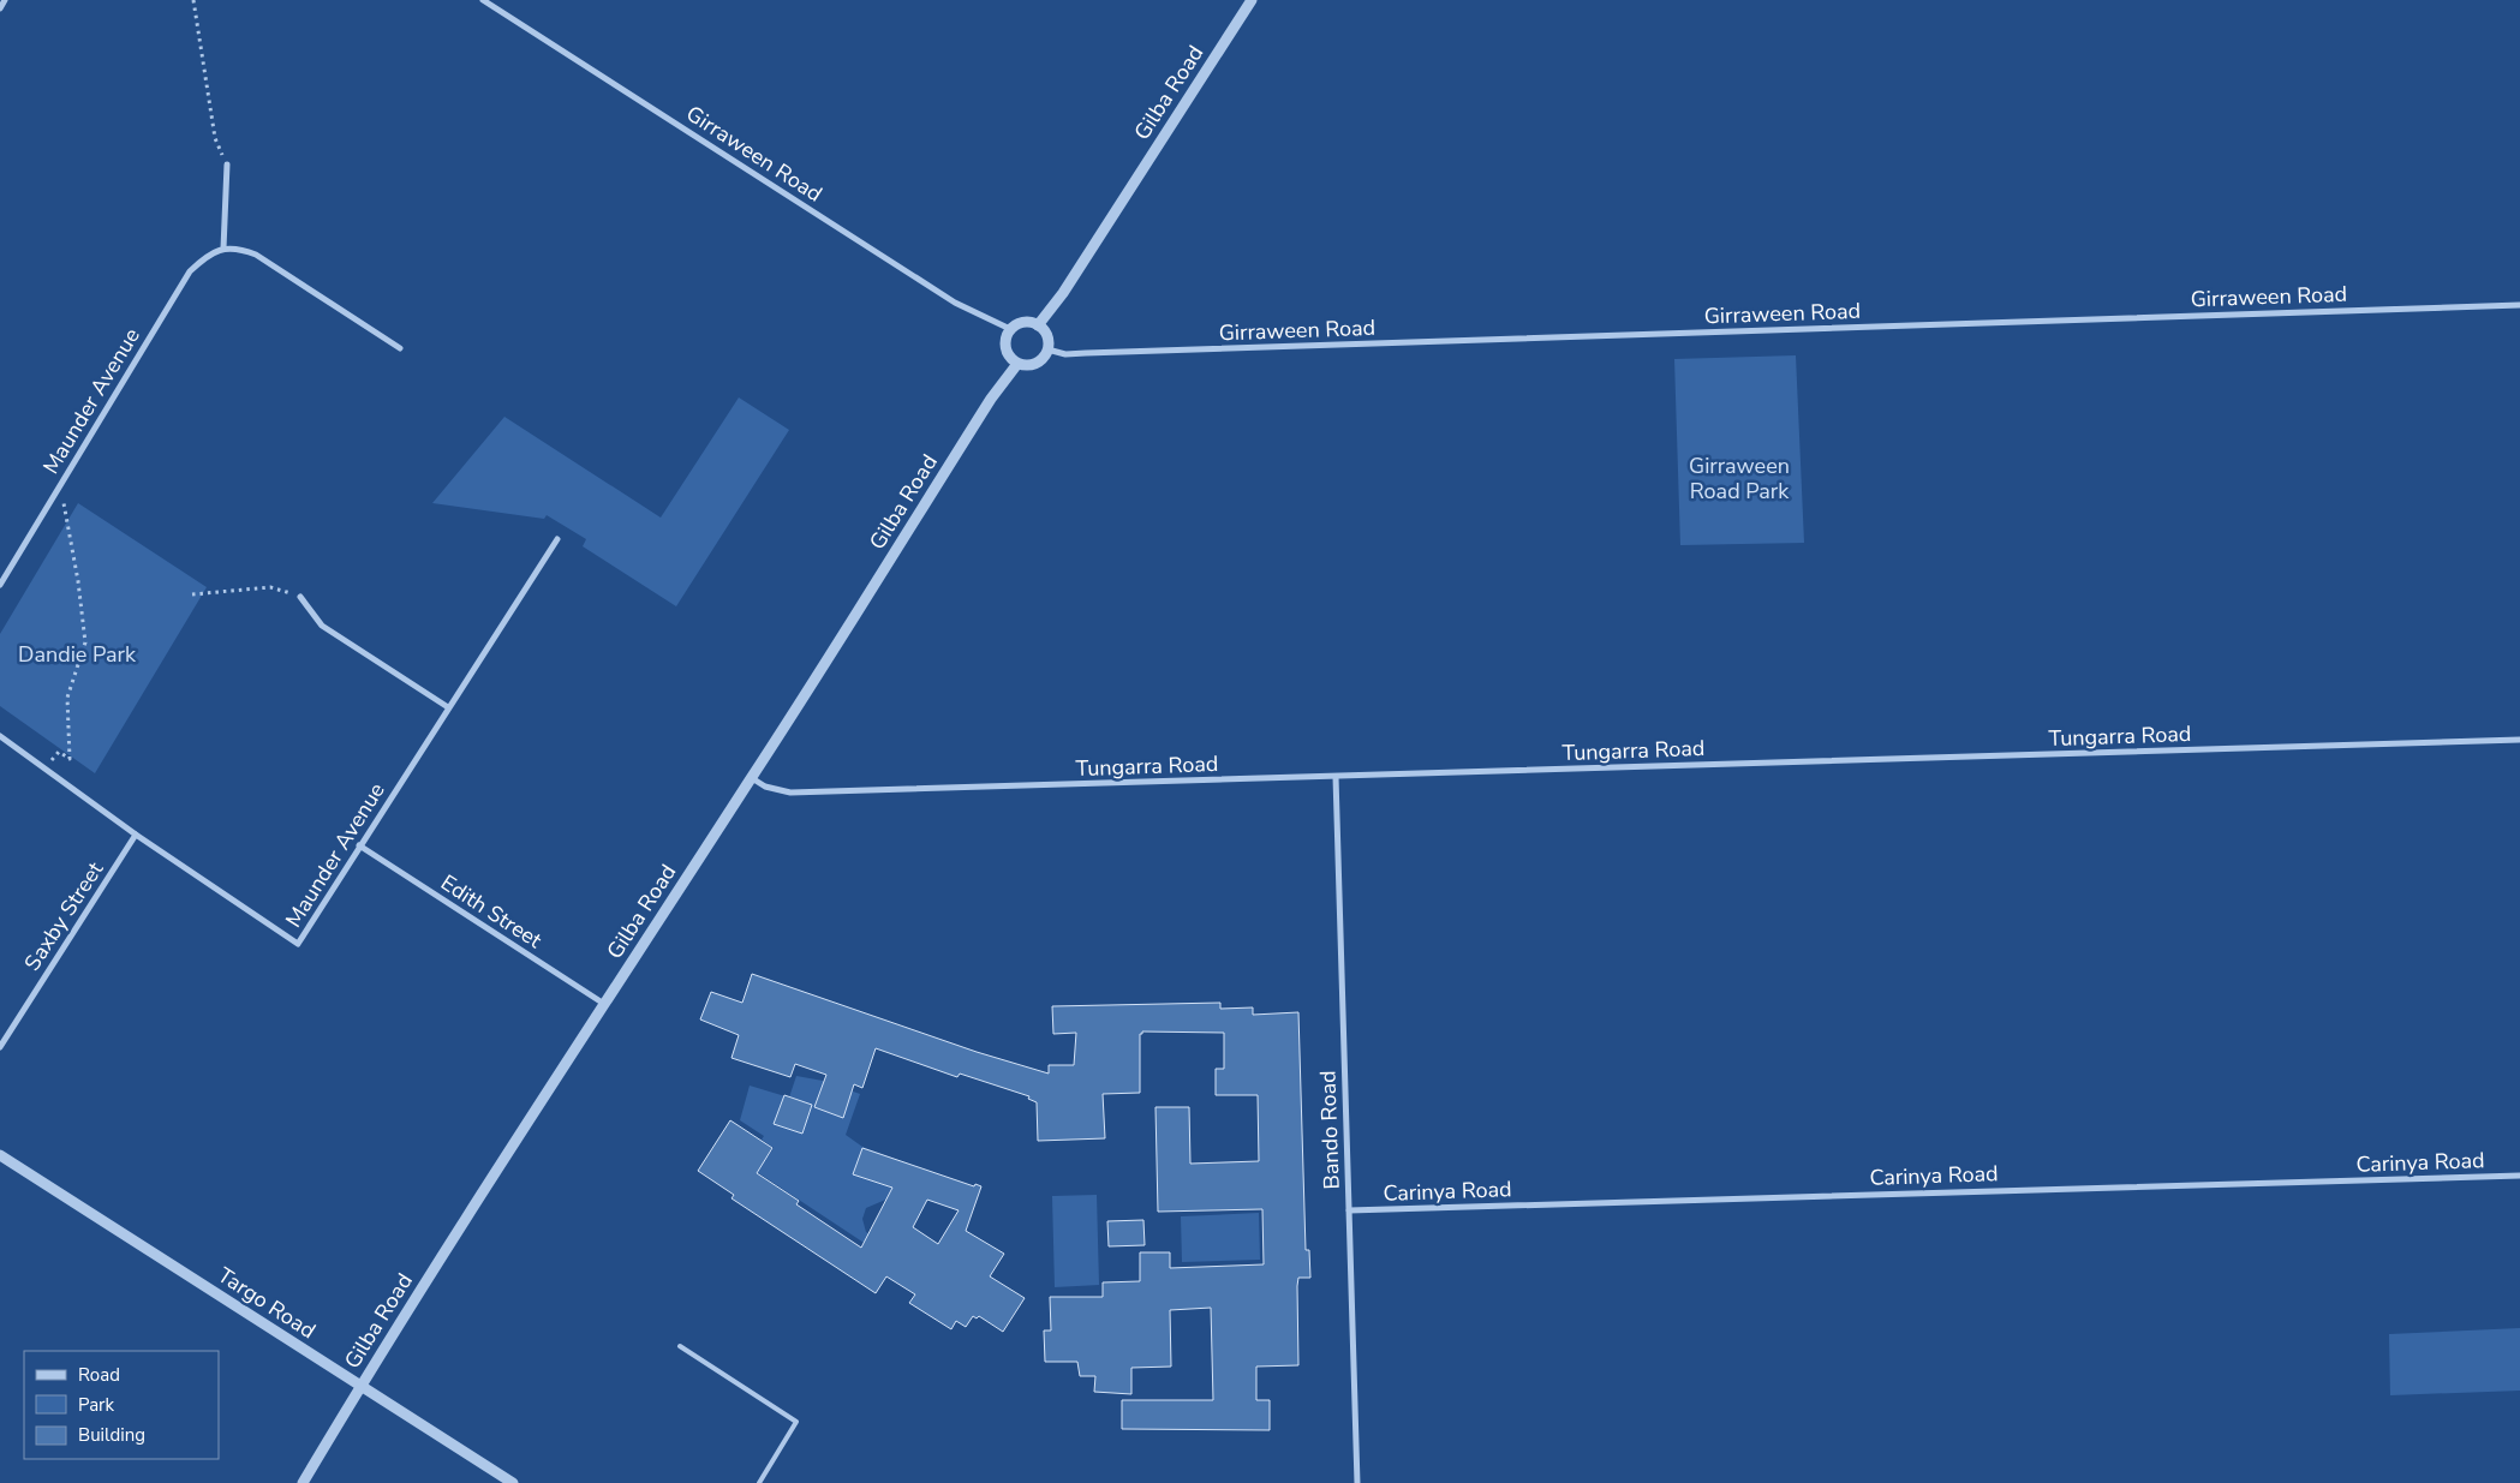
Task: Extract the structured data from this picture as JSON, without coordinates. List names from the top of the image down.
{
  "streets": {
    "street": [
      "Gilba Road",
      "Girraween Road",
      "Maunder Avenue",
      "Tungarra Road",
      "Edith Street",
      "Saxby Street",
      "Bando Road",
      "Carinya Road",
      "Targo Road"
    ]
  },
  "crossings": [
    ["Gilba Road", "Girraween Road"],
    ["Gilba Road", "Tungarra Road"],
    ["Gilba Road", "Edith Street"],
    ["Gilba Road", "Targo Road"],
    ["Maunder Avenue", "Edith Street"],
    ["Maunder Avenue", "Saxby Street"],
    ["Tungarra Road", "Bando Road"],
    ["Bando Road", "Carinya Road"]
  ],
  "parks": ["Girraween Road Park", "Dandie Park"],
  "legend": ["Road", "Park", "Building"]
}
